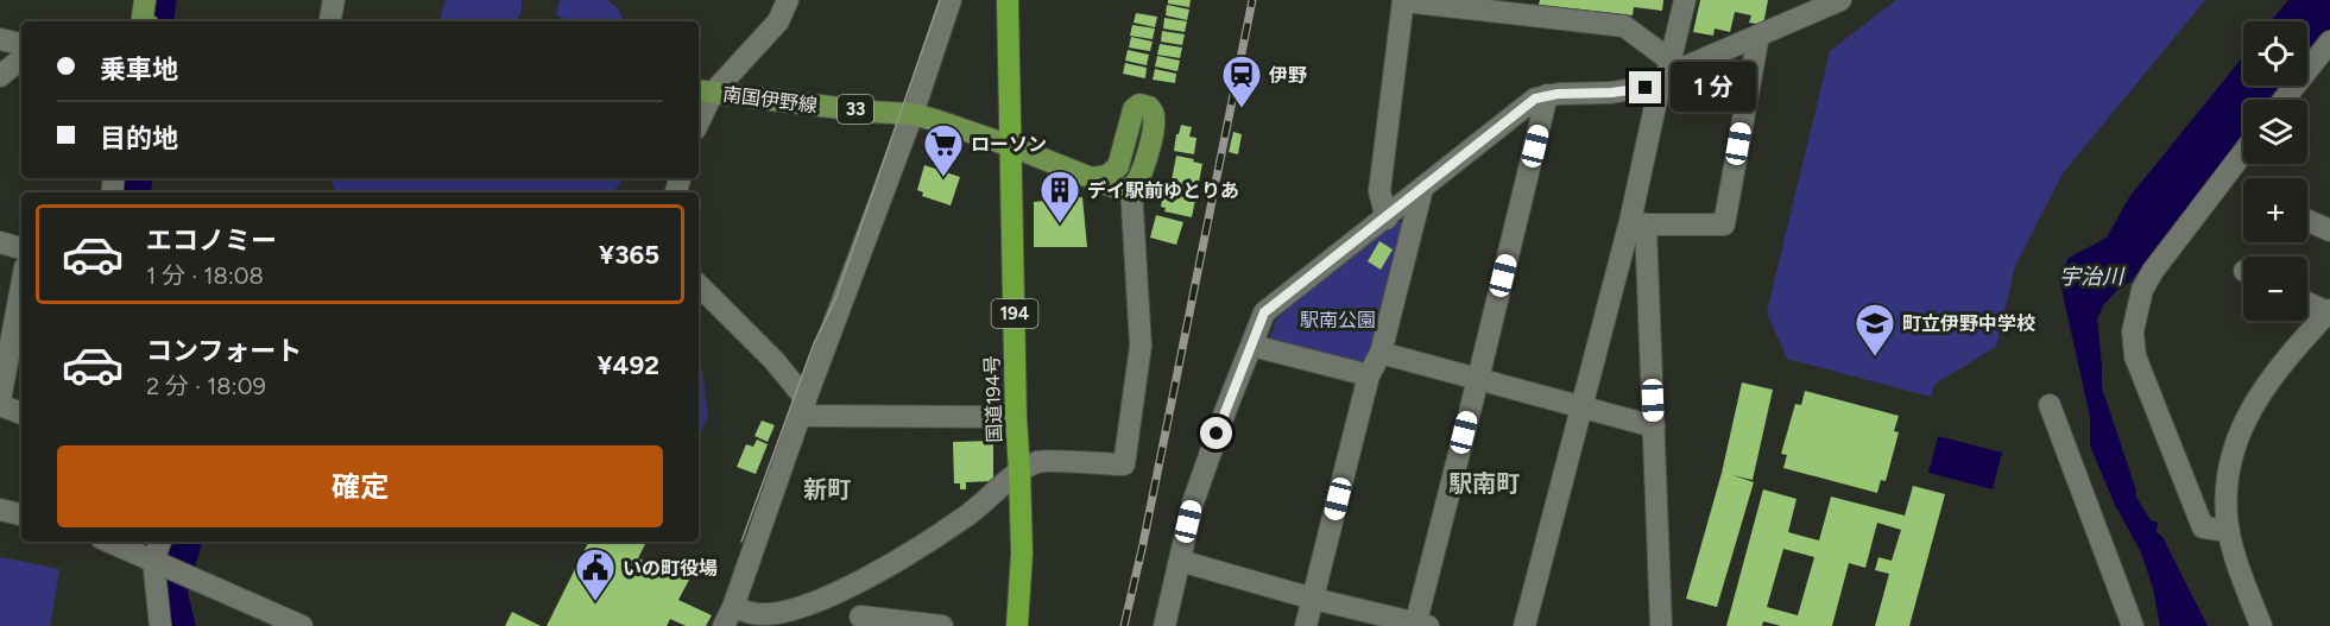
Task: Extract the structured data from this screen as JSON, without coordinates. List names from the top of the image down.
{
  "streets": {
    "highway": ["194", "国道194号"],
    "main road": ["南国伊野線", "33"]
  },
  "crossings": [
    ["南国伊野線", "国道194号"]
  ],
  "districts": ["駅南町", "新町"],
  "water": ["宇治川"],
  "parks": ["駅南公園"],
  "places": {
    "station": ["伊野"],
    "supermarket": ["ローソン"],
    "building": ["デイ駅前ゆとりあ"],
    "school or university": ["町立伊野中学校"],
    "public building": ["いの町役場"]
  },
  "page": {
    "map_buttons": ["+", "−"],
    "banner": ["乗車地", "目的地"],
    "bubble": "1 分",
    "list": [
      {
        "name": "エコノミー",
        "note": "1 分 · 18:08",
        "value": "¥365"
      },
      {
        "name": "コンフォート",
        "note": "2 分 · 18:09",
        "value": "¥492"
      }
    ],
    "buttons": "確定"
  }
}
